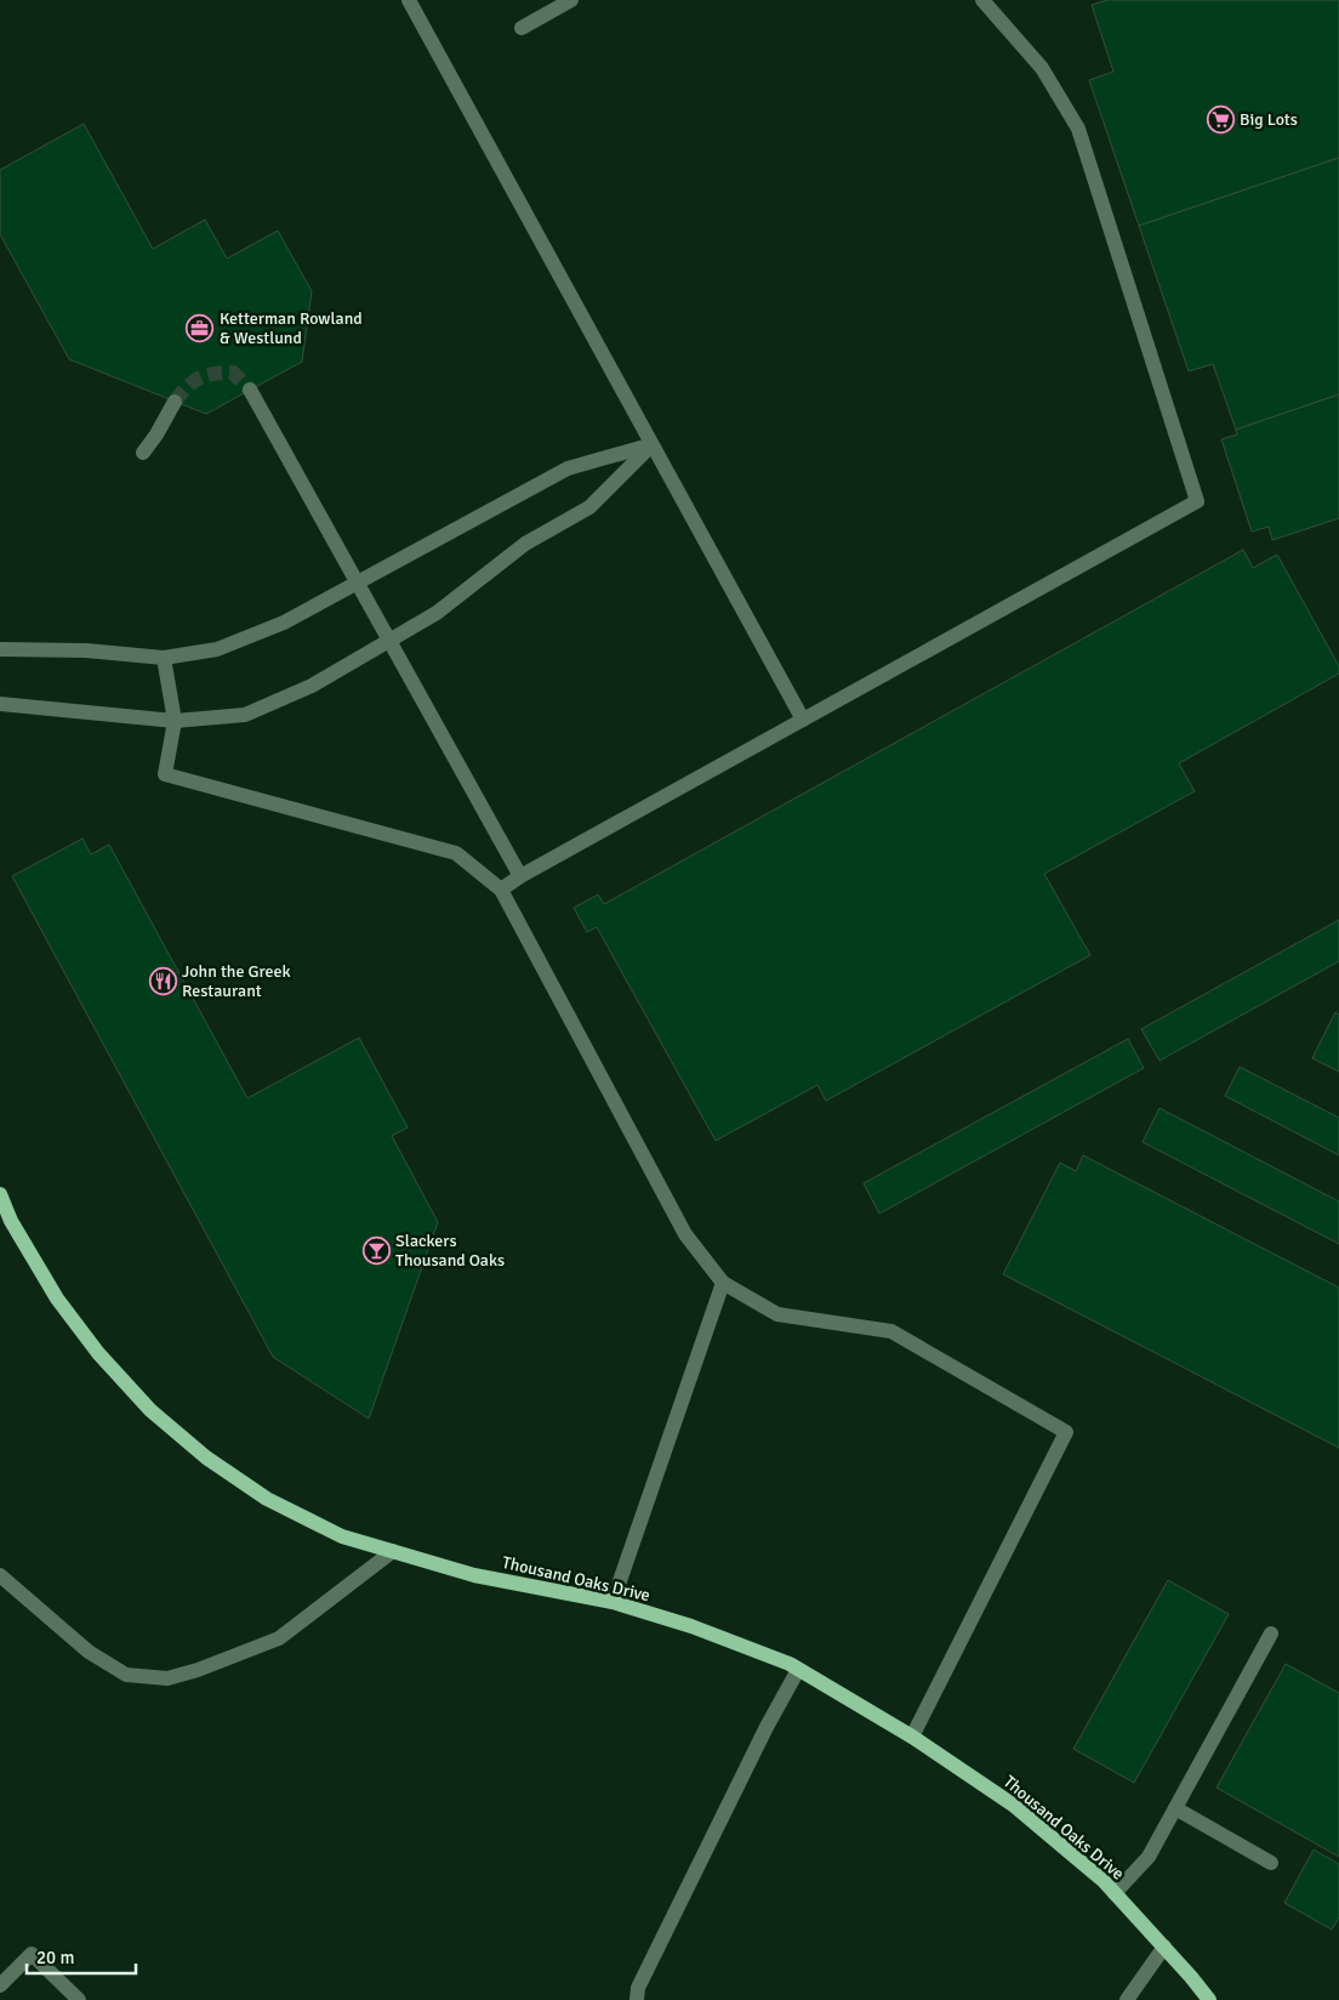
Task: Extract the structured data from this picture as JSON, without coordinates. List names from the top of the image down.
{
  "streets": {
    "main road": ["Thousand Oaks Drive"]
  },
  "places": {
    "supermarket": ["Big Lots"],
    "office": ["Ketterman Rowland & Westlund"],
    "restaurant": ["John the Greek Restaurant"],
    "bar": ["Slackers Thousand Oaks"]
  },
  "scale_bar": "20 m"
}
